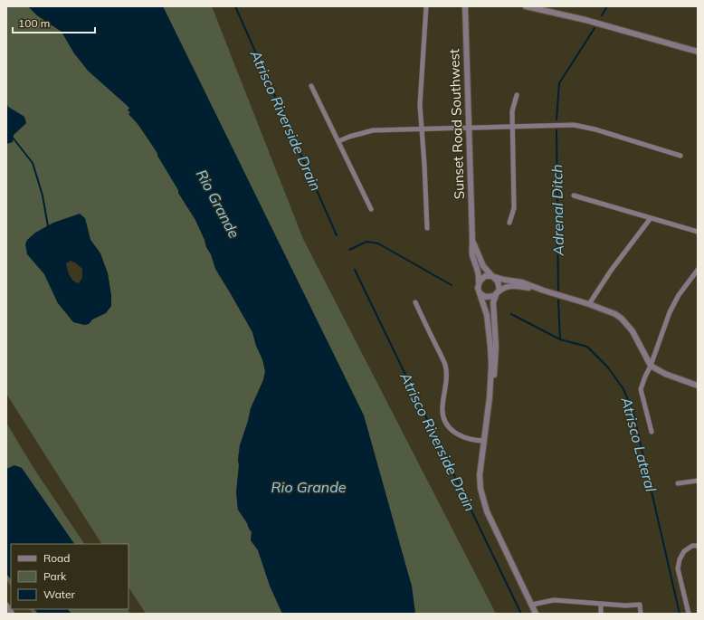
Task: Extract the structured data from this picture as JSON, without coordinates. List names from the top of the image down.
{
  "streets": {
    "street": ["Sunset Road Southwest"]
  },
  "water": [
    "Atrisco Riverside Drain",
    "Rio Grande",
    "Adrenal Ditch",
    "Atrisco Lateral"
  ],
  "legend": ["Road", "Park", "Water"],
  "scale_bar": "100 m"
}
